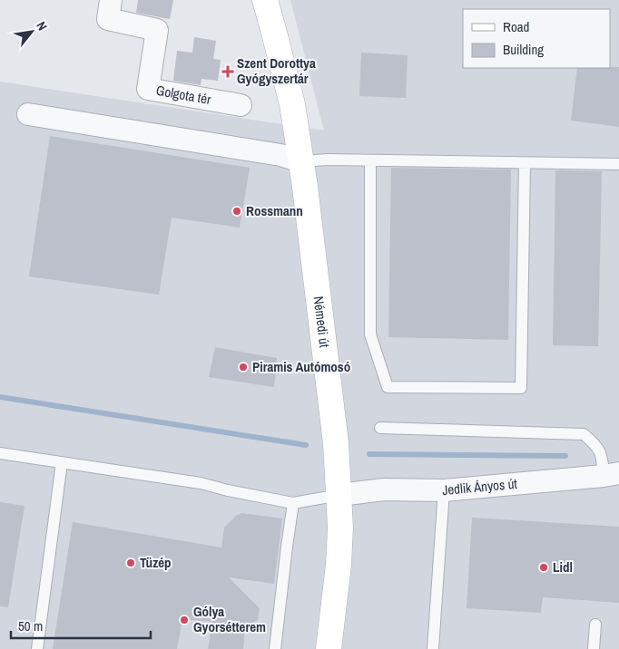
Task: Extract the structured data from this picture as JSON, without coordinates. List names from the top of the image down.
{
  "streets": {
    "main road": ["Némedi út"],
    "street": ["Golgota tér", "Jedlik Ányos út"]
  },
  "crossings": [
    ["Némedi út", "Jedlik Ányos út"]
  ],
  "places": {
    "health": ["Szent Dorottya Gyógyszertár"],
    "other": [
      "Rossmann",
      "Piramis Autómosó",
      "Tüzép",
      "Lidl",
      "Gólya Gyorsétterem"
    ]
  },
  "legend": ["Road", "Building"],
  "scale_bar": "50 m",
  "north": "top right"
}
